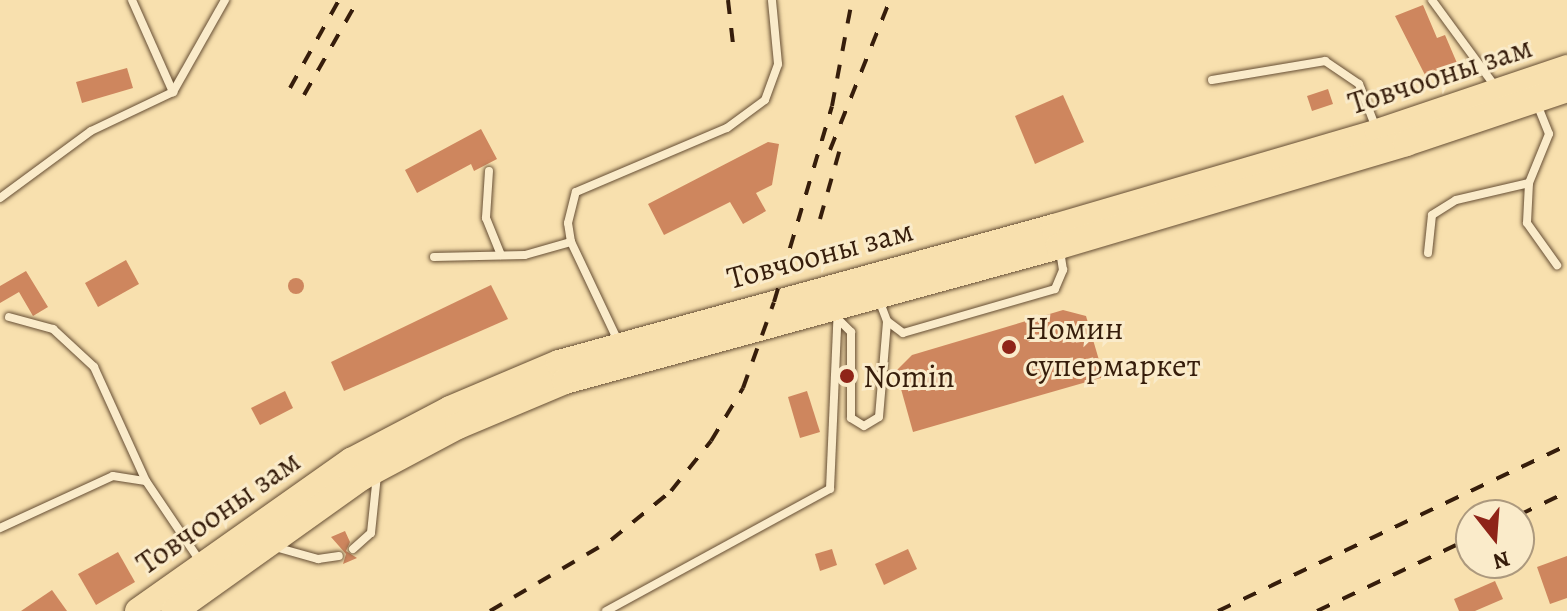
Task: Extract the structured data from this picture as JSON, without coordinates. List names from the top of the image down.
{
  "streets": {
    "highway": ["Товчооны зам"]
  },
  "places": ["Номин супермаркет", "Nomin"],
  "north": "bottom"
}
